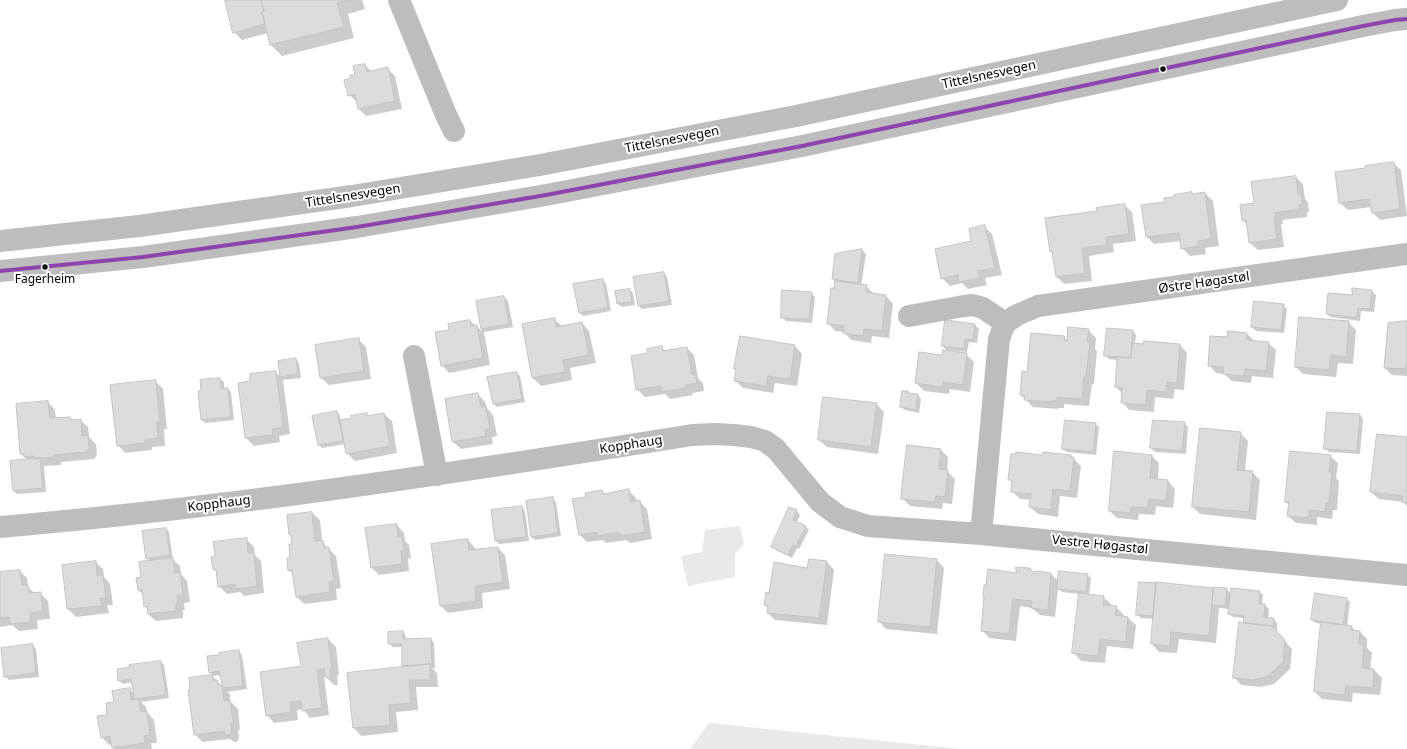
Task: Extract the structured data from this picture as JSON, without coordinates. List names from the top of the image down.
{
  "streets": {
    "main road": [
      "Tittelsnesvegen",
      "Østre Høgastøl",
      "Kopphaug",
      "Vestre Høgastøl"
    ]
  },
  "crossings": [
    ["Kopphaug", "Vestre Høgastøl"]
  ],
  "places": ["Fagerheim"]
}
